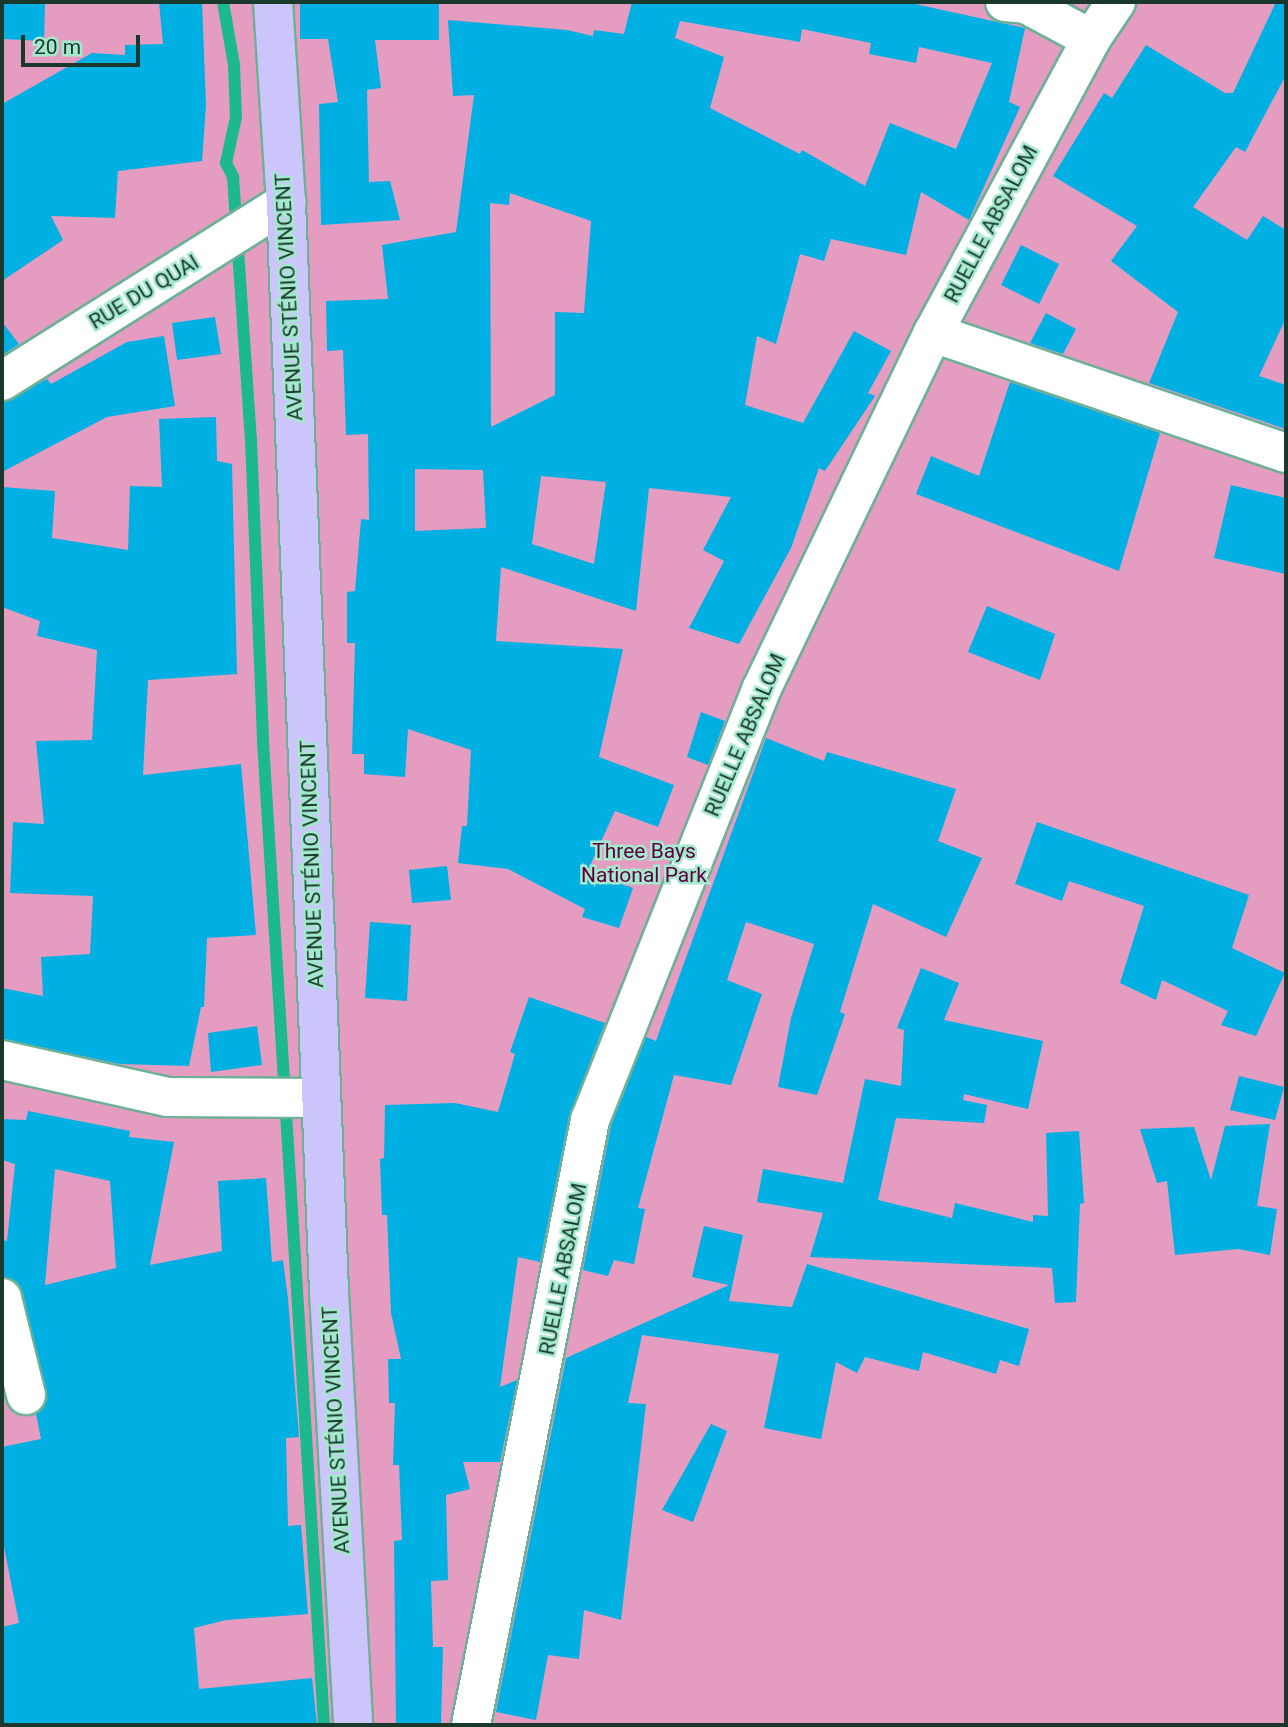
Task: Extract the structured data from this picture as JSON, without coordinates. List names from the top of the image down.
{
  "streets": {
    "main road": ["AVENUE STÉNIO VINCENT"],
    "street": ["RUELLE ABSALOM", "RUE DU QUAI"]
  },
  "crossings": [
    ["RUE DU QUAI", "AVENUE STÉNIO VINCENT"]
  ],
  "parks": ["Three Bays National Park"],
  "scale_bar": "20 m"
}
